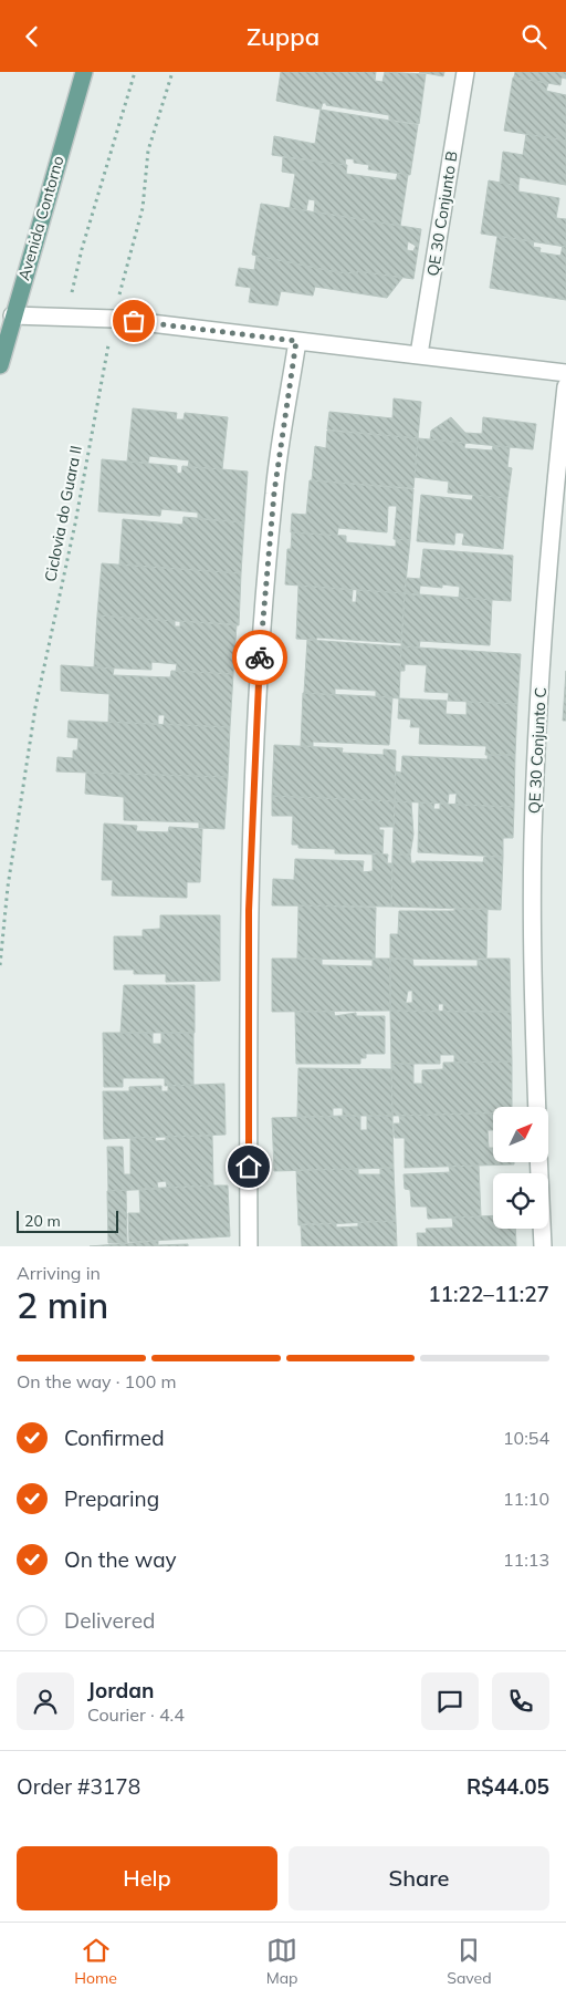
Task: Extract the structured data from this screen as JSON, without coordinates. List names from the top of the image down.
{
  "streets": {
    "main road": ["Avenida Contorno"],
    "street": ["QE 30 Conjunto B", "QE 30 Conjunto C"],
    "path": ["Ciclovia do Guara II"]
  },
  "scale_bar": "20 m",
  "north": "top right",
  "page": {
    "header": "Zuppa",
    "scale": "20 m",
    "heading": ["2 min", "Arriving in", "11:22–11:27"],
    "panel": [
      "Jordan",
      "Courier · 4.4",
      "Order #3178",
      "R$44.05"
    ],
    "bar": "On the way · 100 m",
    "list": [
      ["Confirmed", "10:54"],
      ["Preparing", "11:10"],
      ["On the way", "11:13"],
      "Delivered"
    ],
    "buttons": ["Help", "Share"],
    "tabs": ["Home", "Map", "Saved"]
  }
}
